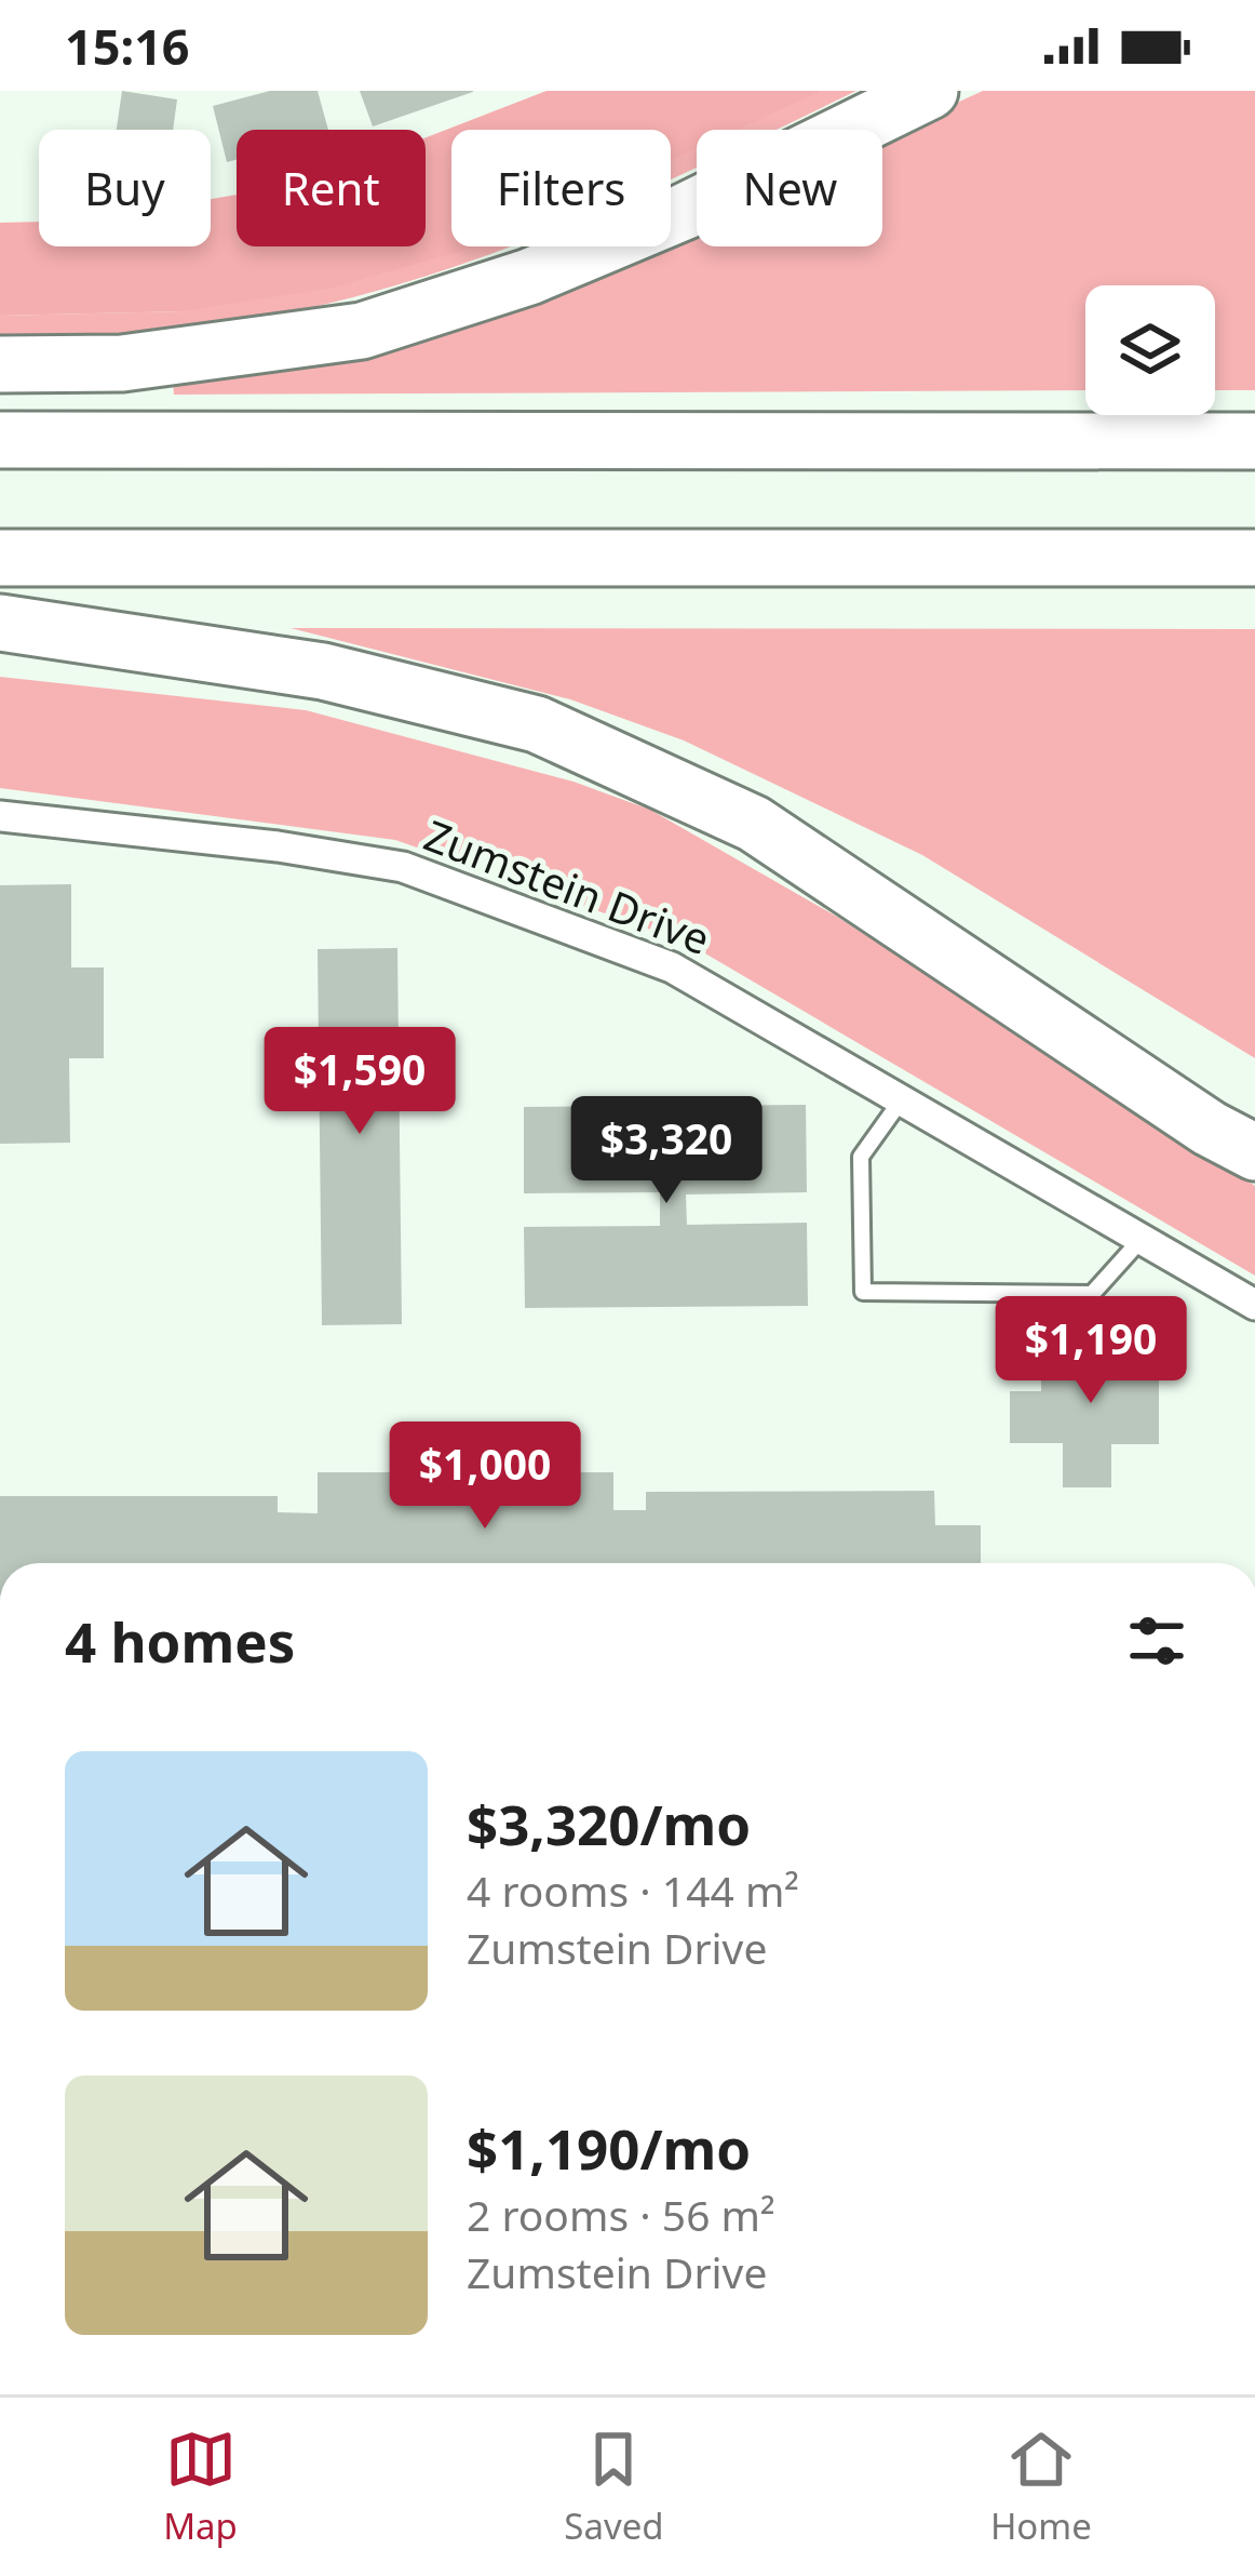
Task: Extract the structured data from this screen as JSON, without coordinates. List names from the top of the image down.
{
  "streets": {
    "street": ["Zumstein Drive"]
  },
  "page": {
    "status": "15:16",
    "chip": [
      "Buy",
      "Rent",
      "Filters",
      "New"
    ],
    "price": [
      "$1,590",
      "$3,320",
      "$1,190",
      "$1,000"
    ],
    "heading": "4 homes",
    "list": [
      {
        "name": "$3,320/mo",
        "note": "4 rooms · 144 m² · Zumstein Drive"
      },
      {
        "name": "$1,190/mo",
        "note": "2 rooms · 56 m² · Zumstein Drive"
      }
    ],
    "tabs": ["Map", "Saved", "Home"]
  }
}
